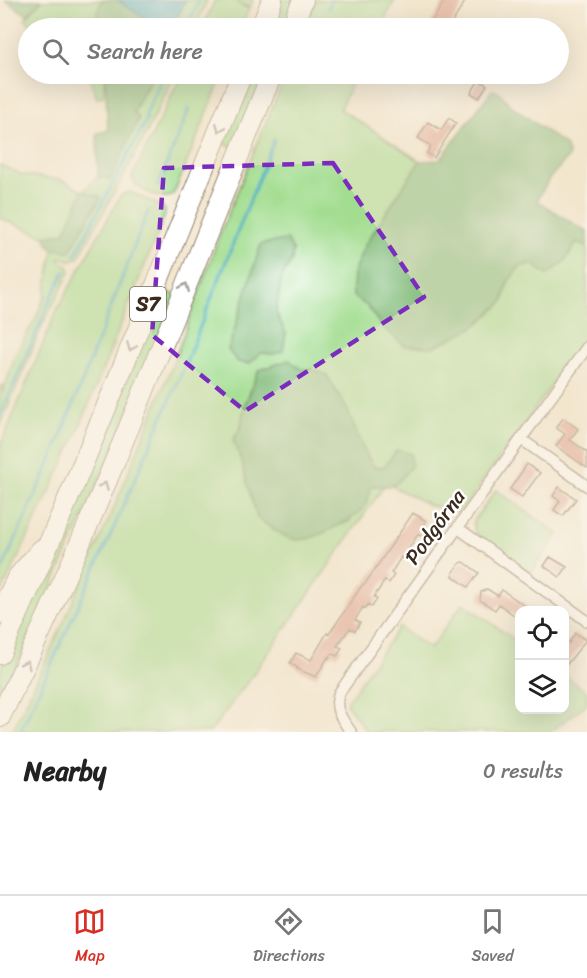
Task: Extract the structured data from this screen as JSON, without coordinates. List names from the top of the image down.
{
  "streets": {
    "highway": ["S7"],
    "street": ["Podgórna"]
  },
  "page": {
    "search": "Search here",
    "heading": ["Nearby", "0 results"],
    "nav": ["Map", "Directions", "Saved"]
  }
}
